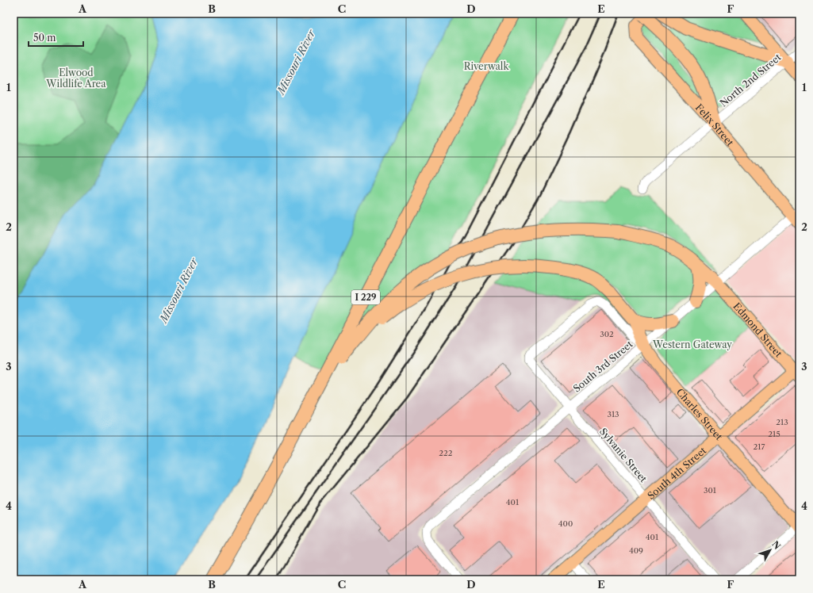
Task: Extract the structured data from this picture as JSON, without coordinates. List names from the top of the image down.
{
  "streets": {
    "highway": ["I 229"],
    "main road": [
      "Felix Street",
      "Edmond Street",
      "Charles Street",
      "South 4th Street"
    ],
    "street": ["North 2nd Street", "South 3rd Street", "Sylvanie Street"]
  },
  "crossings": [
    ["North 2nd Street", "Felix Street"],
    ["Felix Street", "South 3rd Street"],
    ["Edmond Street", "South 3rd Street"],
    ["Edmond Street", "South 4th Street"],
    ["South 3rd Street", "Charles Street"],
    ["South 3rd Street", "Sylvanie Street"],
    ["Charles Street", "Sylvanie Street"],
    ["Charles Street", "South 4th Street"],
    ["Sylvanie Street", "South 4th Street"]
  ],
  "water": ["Missouri River"],
  "parks": ["Riverwalk", "Elwood Wildlife Area", "Western Gateway"],
  "house_numbers": [
    "302",
    "313",
    "213",
    "215",
    "217",
    "222",
    "301",
    "401",
    "400",
    "401",
    "409"
  ],
  "scale_bar": "50 m",
  "north": "top right",
  "grid": {
    "columns": [
      "A",
      "B",
      "C",
      "D",
      "E",
      "F"
    ],
    "rows": [
      "1",
      "2",
      "3",
      "4"
    ]
  }
}
